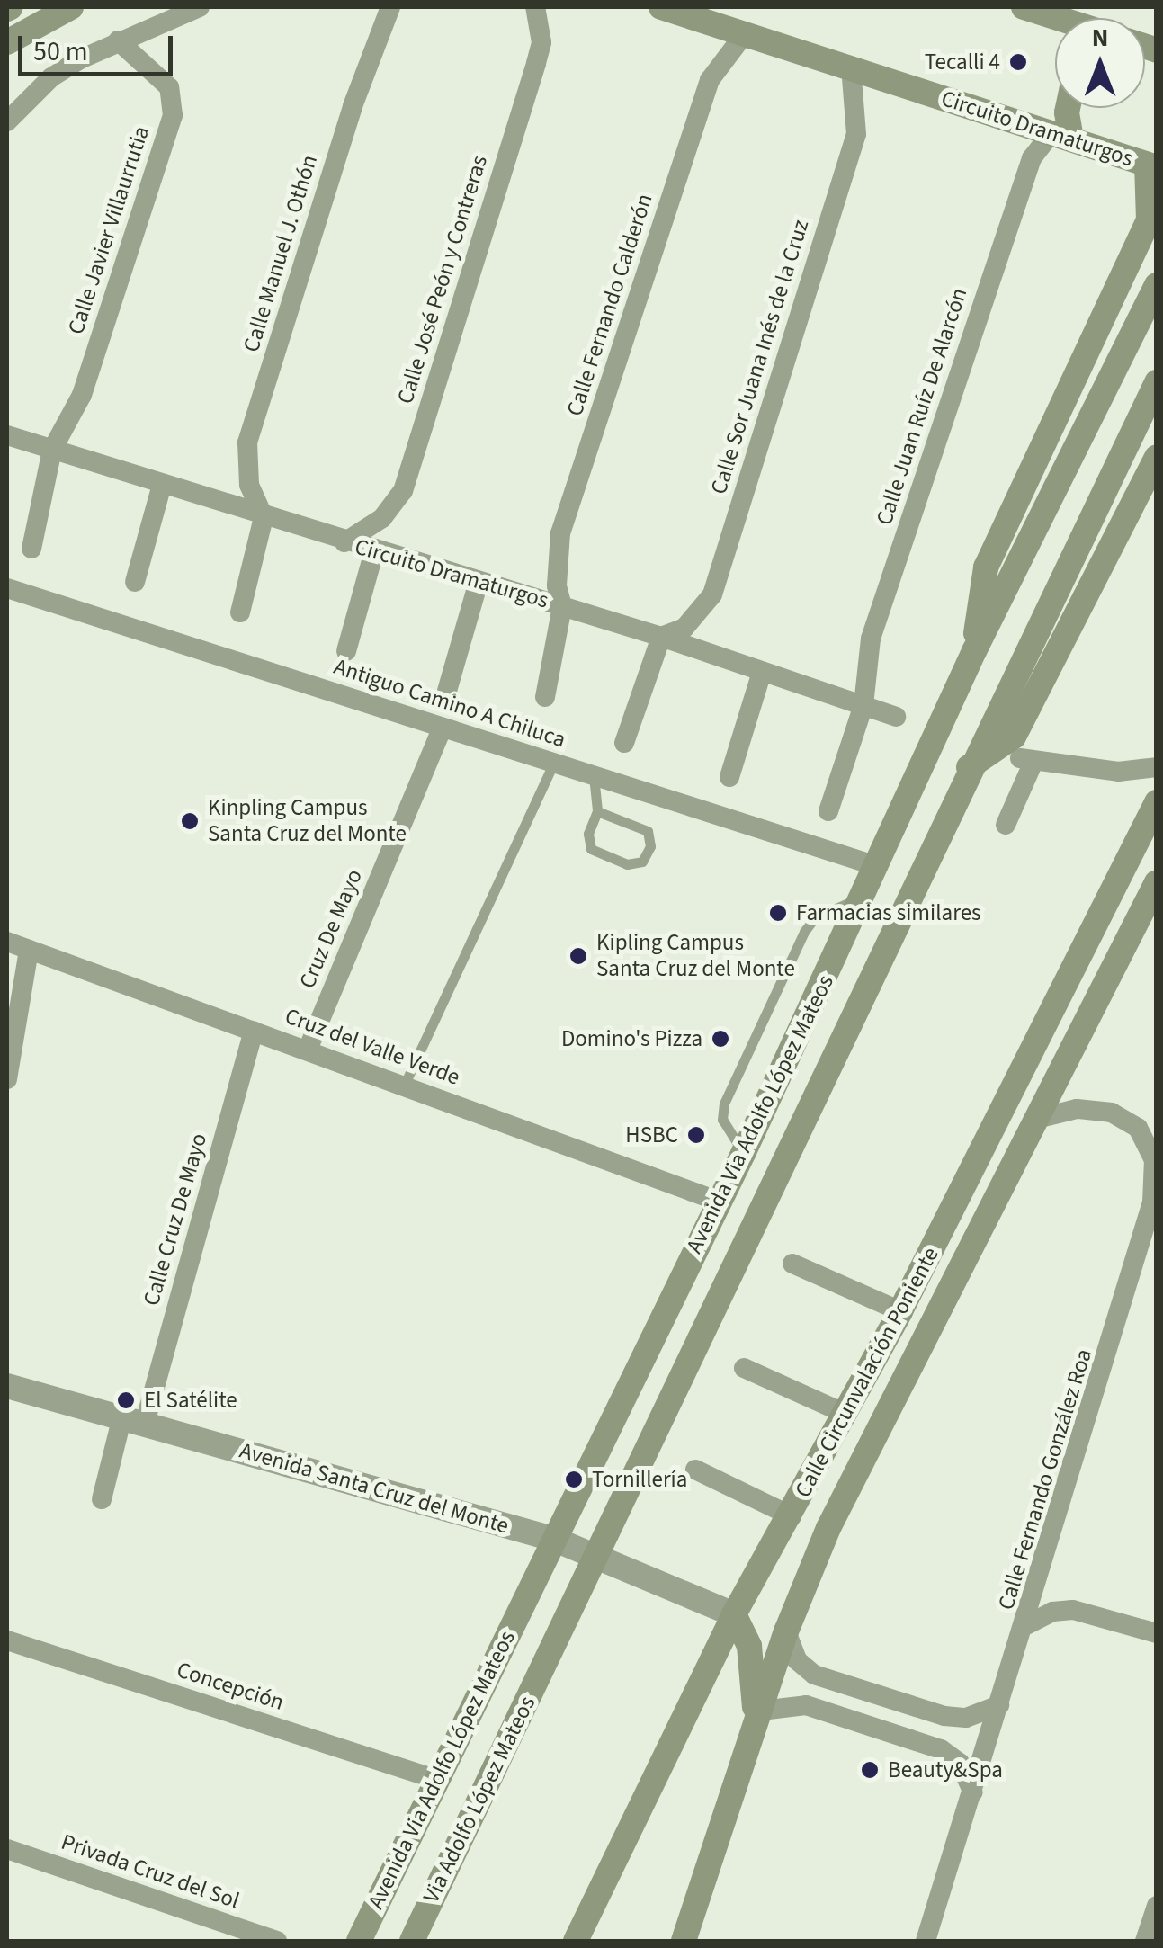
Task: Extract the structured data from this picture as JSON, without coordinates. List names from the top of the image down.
{
  "streets": {
    "main road": [
      "Circuito Dramaturgos",
      "Avenida Via Adolfo López Mateos",
      "Calle Circunvalación Poniente",
      "Via Adolfo López Mateos"
    ],
    "street": [
      "Calle Javier Villaurrutia",
      "Calle Manuel J. Othón",
      "Calle José Peón y Contreras",
      "Calle Fernando Calderón",
      "Calle Sor Juana Inés de la Cruz",
      "Calle Juan Ruíz De Alarcón",
      "Antiguo Camino A Chiluca",
      "Cruz De Mayo",
      "Cruz del Valle Verde",
      "Calle Cruz De Mayo",
      "Calle Fernando González Roa",
      "Avenida Santa Cruz del Monte",
      "Concepción",
      "Privada Cruz del Sol"
    ]
  },
  "crossings": [
    ["Circuito Dramaturgos", "Calle Javier Villaurrutia"],
    ["Circuito Dramaturgos", "Calle Manuel J. Othón"],
    ["Circuito Dramaturgos", "Calle José Peón y Contreras"],
    ["Circuito Dramaturgos", "Calle Fernando Calderón"],
    ["Circuito Dramaturgos", "Calle Sor Juana Inés de la Cruz"],
    ["Circuito Dramaturgos", "Calle Juan Ruíz De Alarcón"],
    ["Antiguo Camino A Chiluca", "Cruz De Mayo"],
    ["Antiguo Camino A Chiluca", "Avenida Via Adolfo López Mateos"],
    ["Cruz De Mayo", "Cruz del Valle Verde"],
    ["Cruz del Valle Verde", "Avenida Via Adolfo López Mateos"],
    ["Cruz del Valle Verde", "Calle Cruz De Mayo"],
    ["Avenida Via Adolfo López Mateos", "Avenida Santa Cruz del Monte"],
    ["Avenida Via Adolfo López Mateos", "Concepción"],
    ["Avenida Via Adolfo López Mateos", "Via Adolfo López Mateos"],
    ["Calle Cruz De Mayo", "Avenida Santa Cruz del Monte"],
    ["Calle Circunvalación Poniente", "Calle Fernando González Roa"],
    ["Calle Circunvalación Poniente", "Avenida Santa Cruz del Monte"]
  ],
  "places": [
    "Tecalli 4",
    "Kinpling Campus Santa Cruz del Monte",
    "Farmacias similares",
    "Kipling Campus Santa Cruz del Monte",
    "Domino's Pizza",
    "HSBC",
    "El Satélite",
    "Tornillería",
    "Beauty&Spa"
  ],
  "scale_bar": "50 m",
  "north": "top"
}
